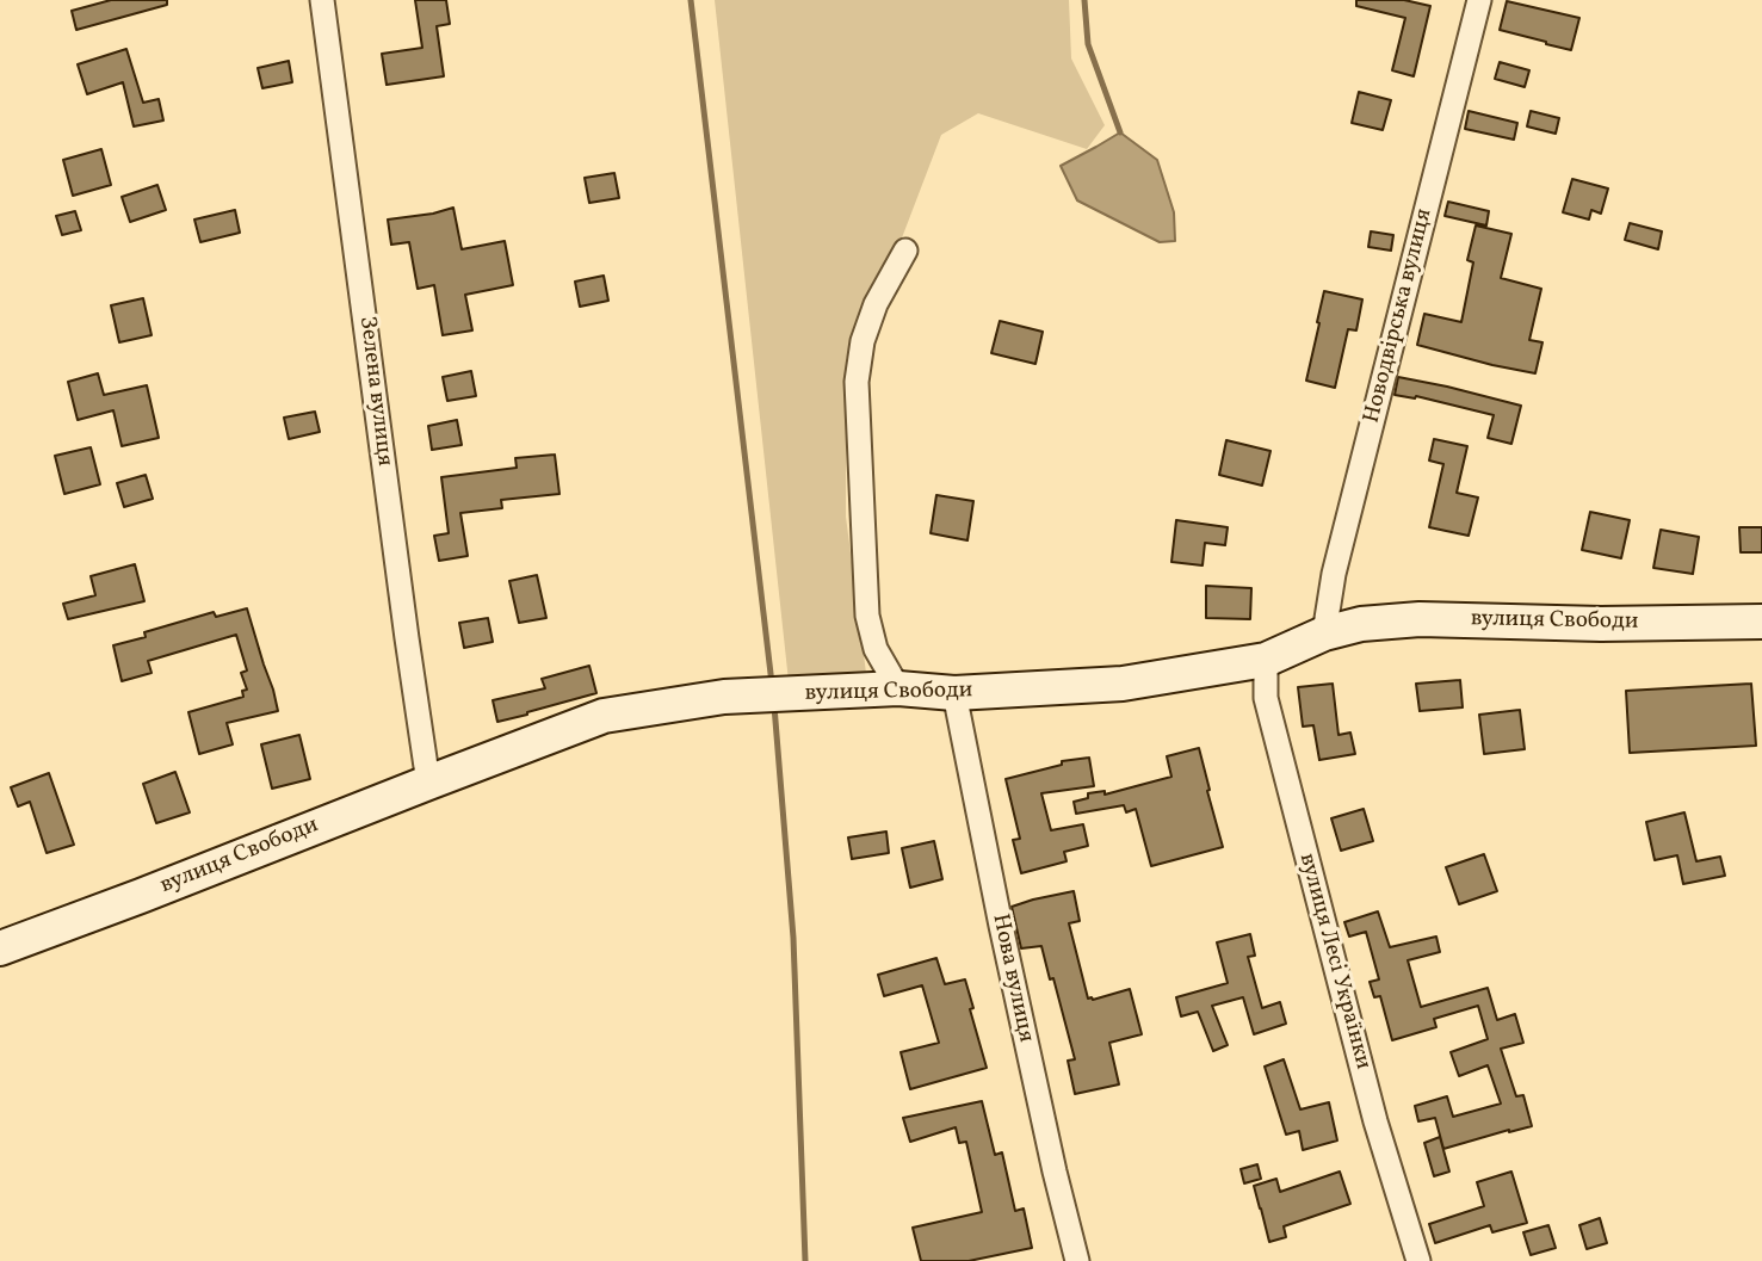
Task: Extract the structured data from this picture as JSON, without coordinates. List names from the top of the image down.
{
  "streets": {
    "main road": ["вулиця Свободи"],
    "street": [
      "Новодвірська вулиця",
      "Зелена вулиця",
      "вулиця Лесі Українки",
      "Нова вулиця"
    ]
  },
  "crossings": [
    ["Новодвірська вулиця", "вулиця Свободи"],
    ["Зелена вулиця", "вулиця Свободи"],
    ["вулиця Свободи", "вулиця Лесі Українки"],
    ["вулиця Свободи", "Нова вулиця"]
  ]
}
